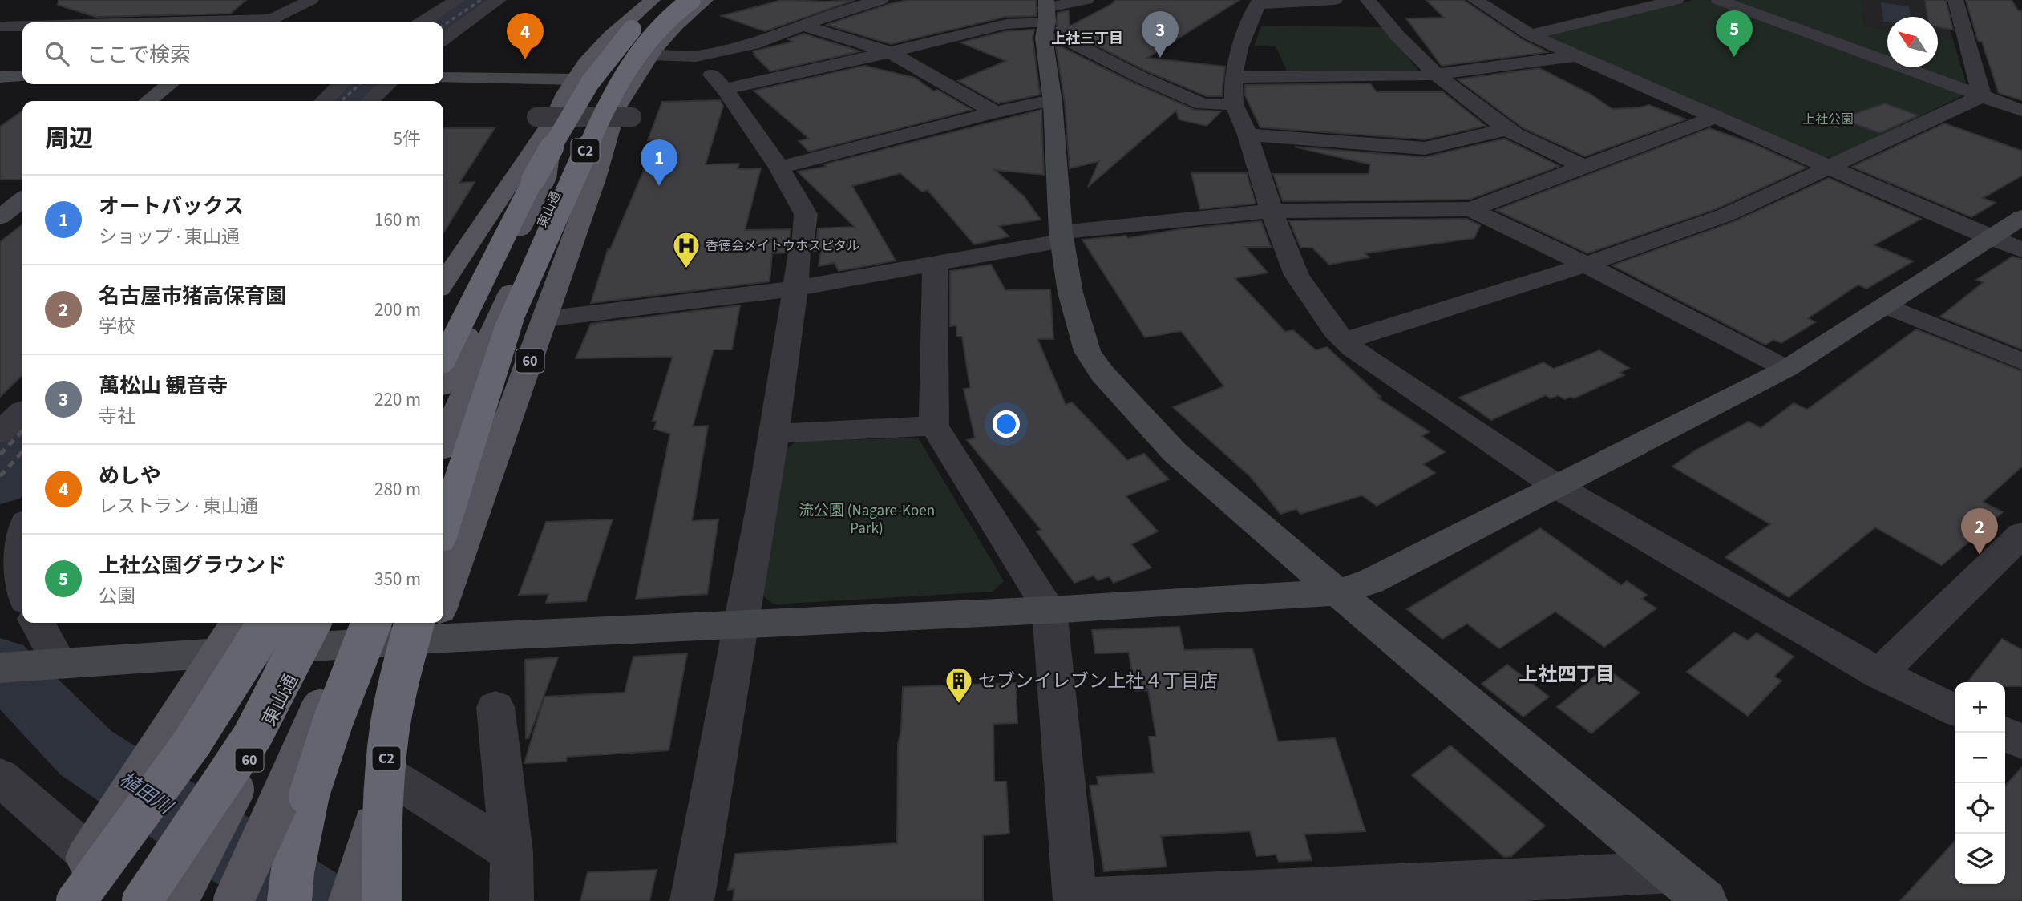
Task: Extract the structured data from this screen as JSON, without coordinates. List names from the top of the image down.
{
  "streets": {
    "highway": ["C2"],
    "main road": ["東山通", "60"]
  },
  "crossings": [
    ["C2", "東山通"],
    ["東山通", "60"]
  ],
  "districts": ["上社三丁目", "上社四丁目"],
  "water": ["植田川"],
  "parks": ["上社公園", "流公園 (Nagare-Koen Park)"],
  "places": {
    "hospital": ["香徳会メイトウホスピタル"],
    "building": ["セブンイレブン上社４丁目店"]
  },
  "north": "top left",
  "page": {
    "pins": [
      "5",
      "3",
      "4",
      "1",
      "2"
    ],
    "search": "ここで検索",
    "heading": ["周辺", "5件"],
    "list": [
      {
        "mark": "1",
        "name": "オートバックス",
        "note": "ショップ · 東山通",
        "value": "160 m"
      },
      {
        "mark": "2",
        "name": "名古屋市猪高保育園",
        "note": "学校",
        "value": "200 m"
      },
      {
        "mark": "3",
        "name": "萬松山 観音寺",
        "note": "寺社",
        "value": "220 m"
      },
      {
        "mark": "4",
        "name": "めしや",
        "note": "レストラン · 東山通",
        "value": "280 m"
      },
      {
        "mark": "5",
        "name": "上社公園グラウンド",
        "note": "公園",
        "value": "350 m"
      }
    ],
    "map_buttons": ["+", "−"]
  }
}
